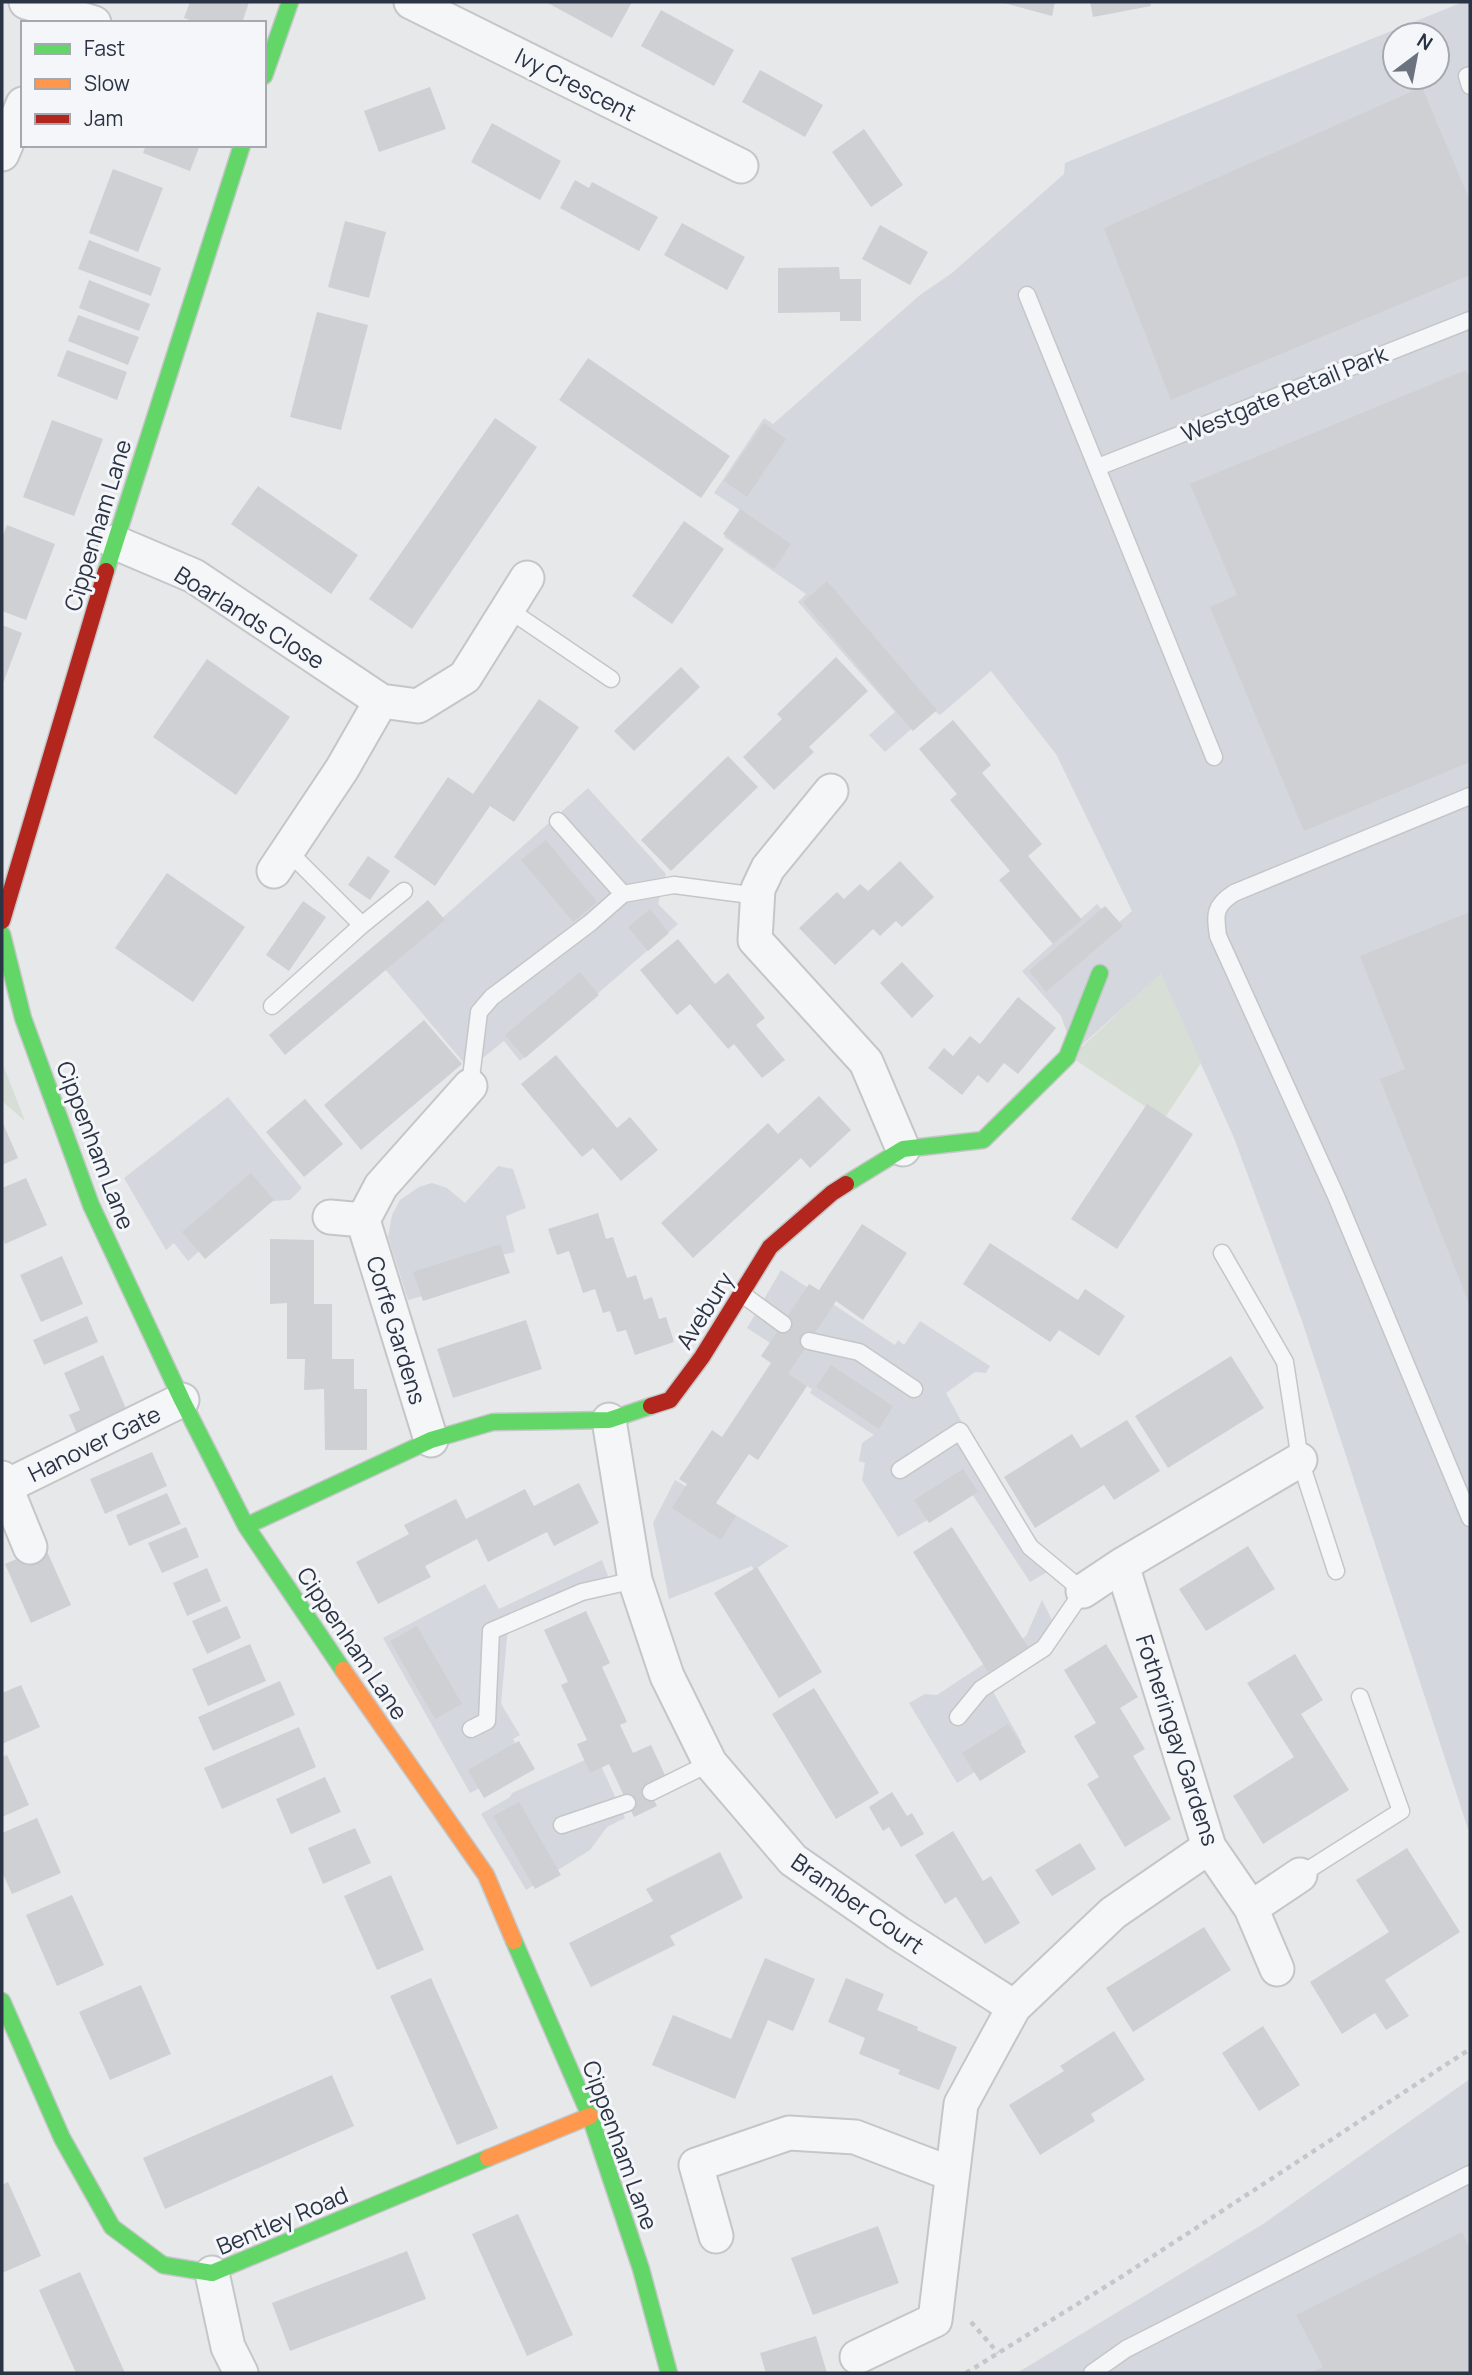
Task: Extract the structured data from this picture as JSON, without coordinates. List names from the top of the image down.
{
  "streets": {
    "street": [
      "Ivy Crescent",
      "Cippenham Lane",
      "Boarlands Close",
      "Avebury",
      "Corfe Gardens",
      "Hanover Gate",
      "Fotheringay Gardens",
      "Bramber Court",
      "Bentley Road"
    ],
    "lane": ["Westgate Retail Park"]
  },
  "crossings": [
    ["Cippenham Lane", "Boarlands Close"],
    ["Cippenham Lane", "Avebury"],
    ["Cippenham Lane", "Hanover Gate"],
    ["Cippenham Lane", "Bentley Road"],
    ["Avebury", "Corfe Gardens"],
    ["Avebury", "Bramber Court"]
  ],
  "legend": ["Fast", "Slow", "Jam"],
  "north": "top right"
}
